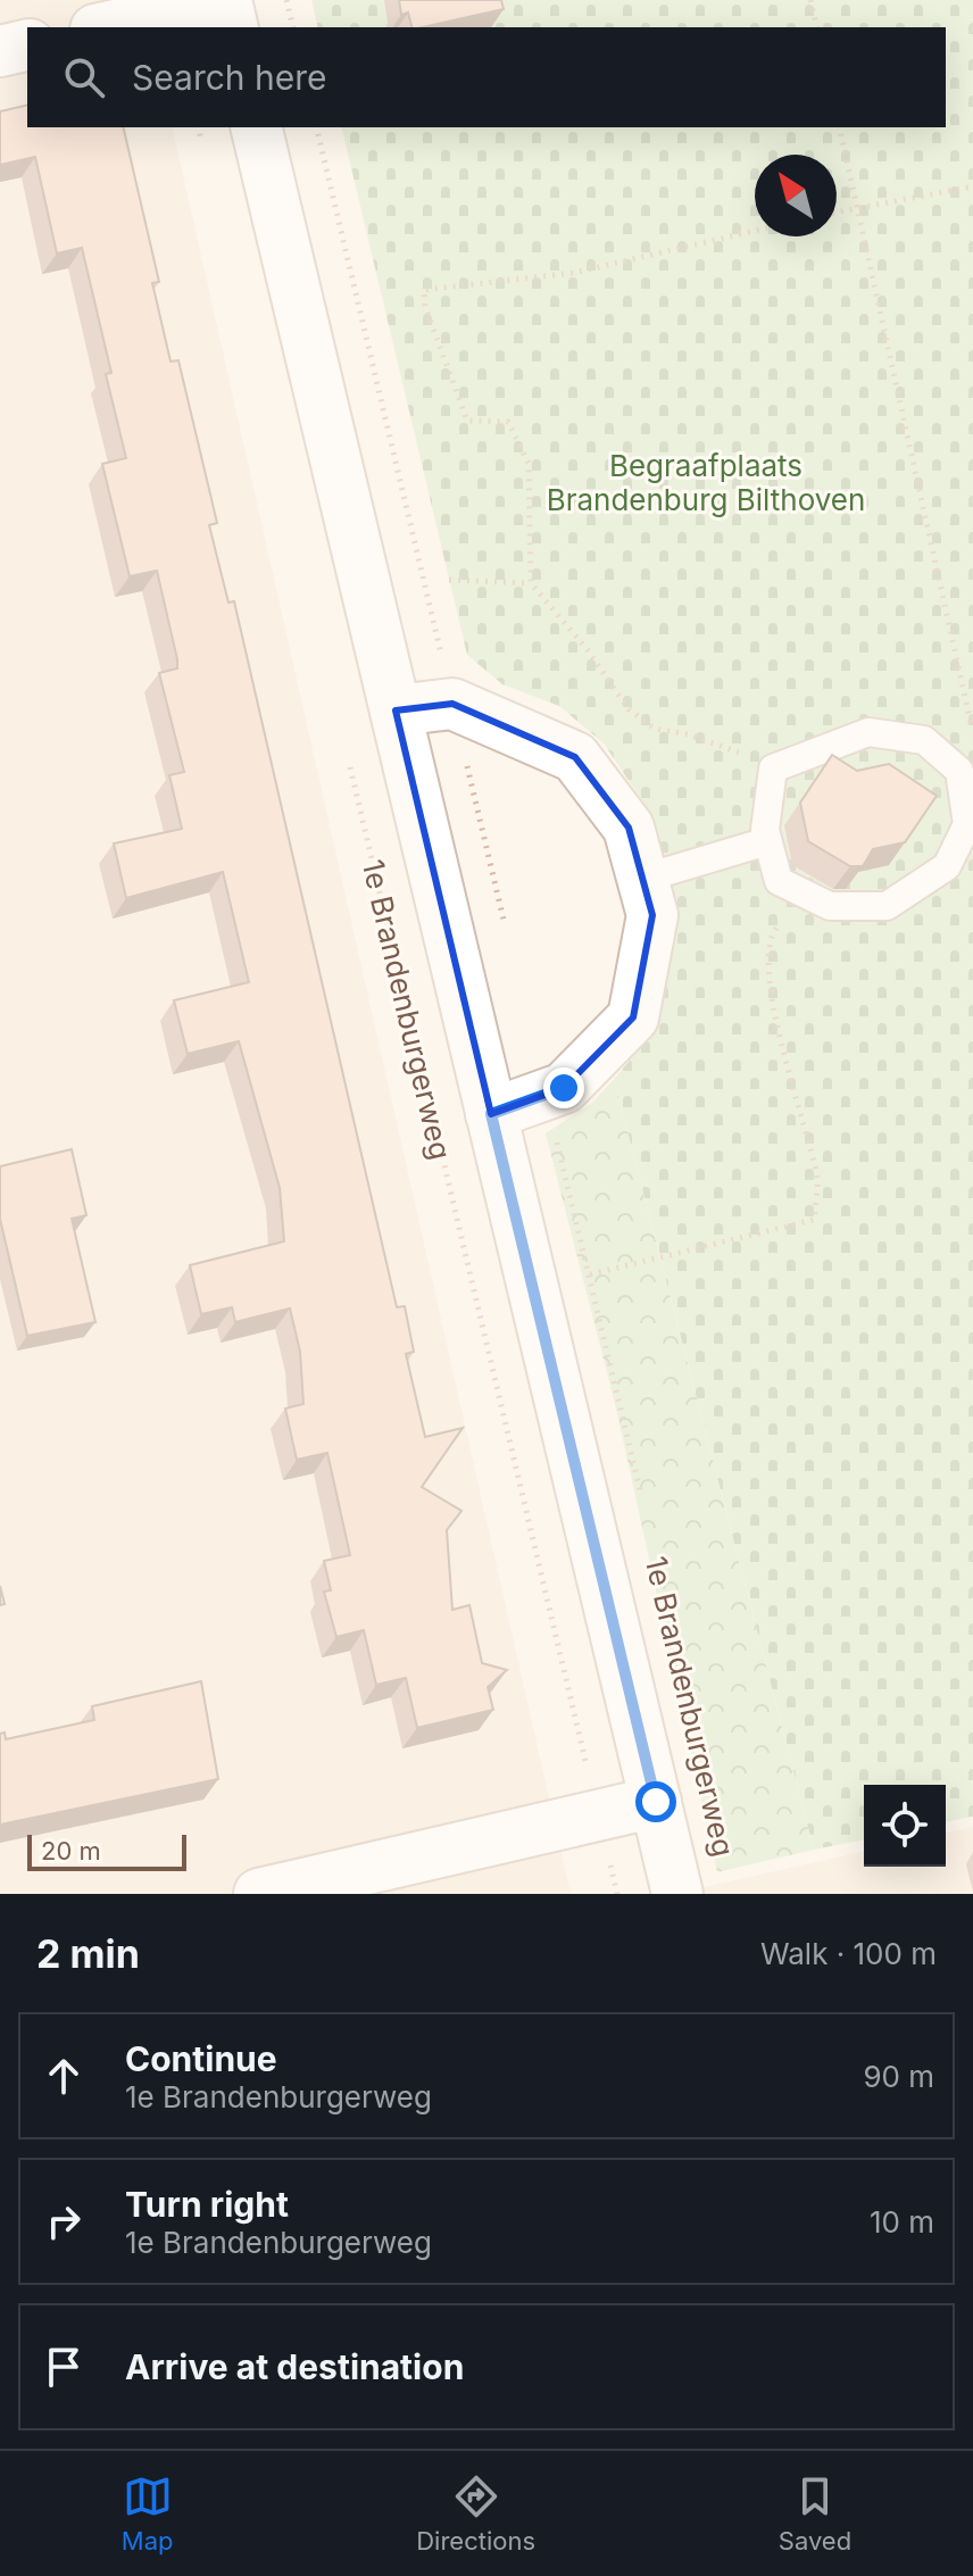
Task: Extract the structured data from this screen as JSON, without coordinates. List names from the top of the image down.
{
  "streets": {
    "street": ["1e Brandenburgerweg"]
  },
  "parks": ["Begraafplaats Brandenburg Bilthoven"],
  "scale_bar": "20 m",
  "north": "top left",
  "page": {
    "search": "Search here",
    "scale": "20 m",
    "heading": ["2 min", "Walk · 100 m"],
    "list": [
      ["Continue", "1e Brandenburgerweg", "90 m"],
      ["Turn right", "1e Brandenburgerweg", "10 m"],
      "Arrive at destination"
    ],
    "nav": ["Map", "Directions", "Saved"]
  }
}
